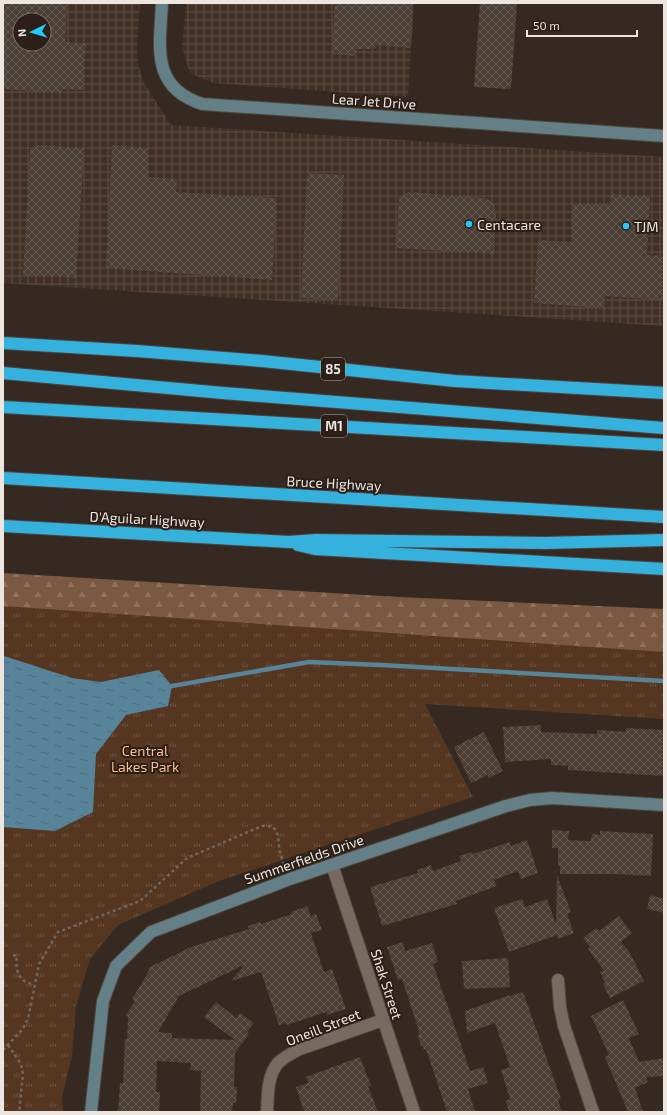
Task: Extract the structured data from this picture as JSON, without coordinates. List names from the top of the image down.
{
  "streets": {
    "highway": [
      "85",
      "M1",
      "Bruce Highway",
      "D'Aguilar Highway"
    ],
    "street": [
      "Lear Jet Drive",
      "Summerfields Drive",
      "Shak Street",
      "Oneill Street"
    ]
  },
  "crossings": [
    ["Summerfields Drive", "Shak Street"],
    ["Shak Street", "Oneill Street"]
  ],
  "parks": ["Central Lakes Park"],
  "places": ["Centacare", "TJM"],
  "scale_bar": "50 m",
  "north": "left"
}
